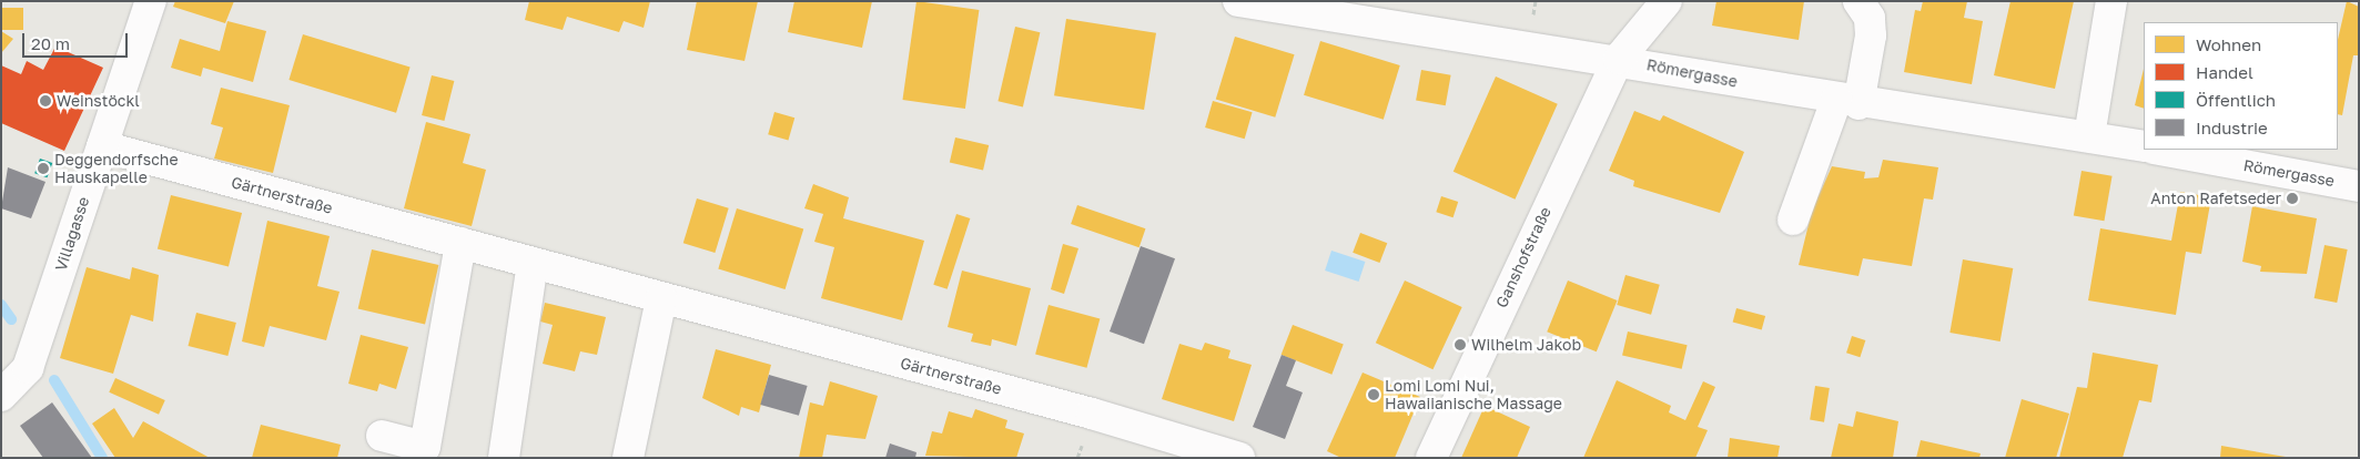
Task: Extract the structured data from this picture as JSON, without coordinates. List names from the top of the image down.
{
  "streets": {
    "street": [
      "Römergasse",
      "Gärtnerstraße",
      "Villagasse",
      "Ganshofstraße"
    ]
  },
  "crossings": [
    ["Römergasse", "Ganshofstraße"],
    ["Gärtnerstraße", "Villagasse"]
  ],
  "places": [
    "Weinstöckl",
    "Deggendorfsche Hauskapelle",
    "Anton Rafetseder",
    "Wilhelm Jakob",
    "Lomi Lomi Nui, Hawaiianische Massage"
  ],
  "legend": [
    "Wohnen",
    "Handel",
    "Öffentlich",
    "Industrie"
  ],
  "scale_bar": "20 m"
}
